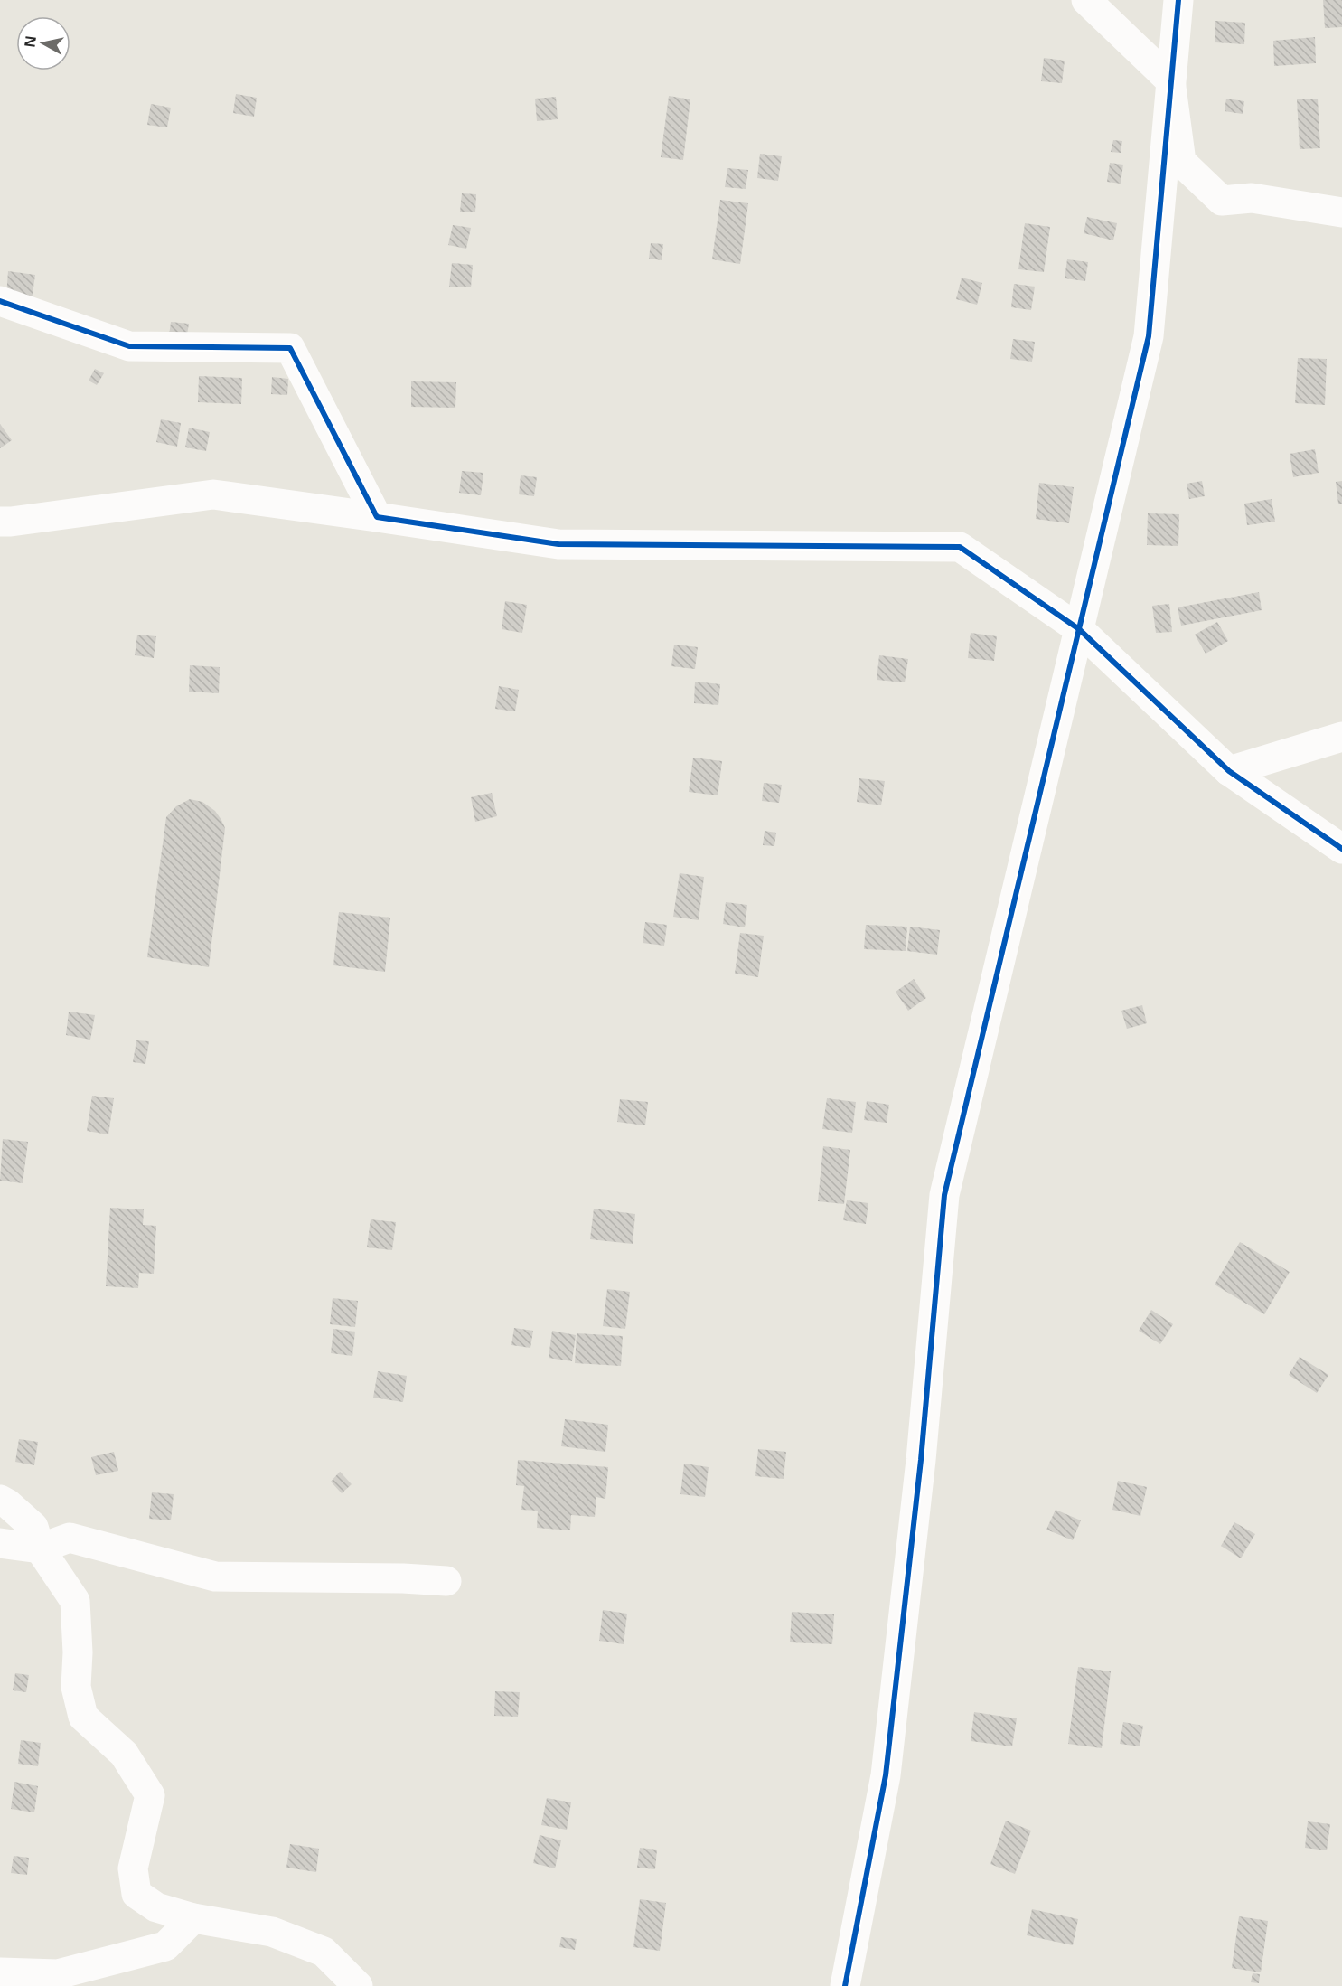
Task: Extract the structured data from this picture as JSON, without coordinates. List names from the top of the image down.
{
  "north": "left"
}
